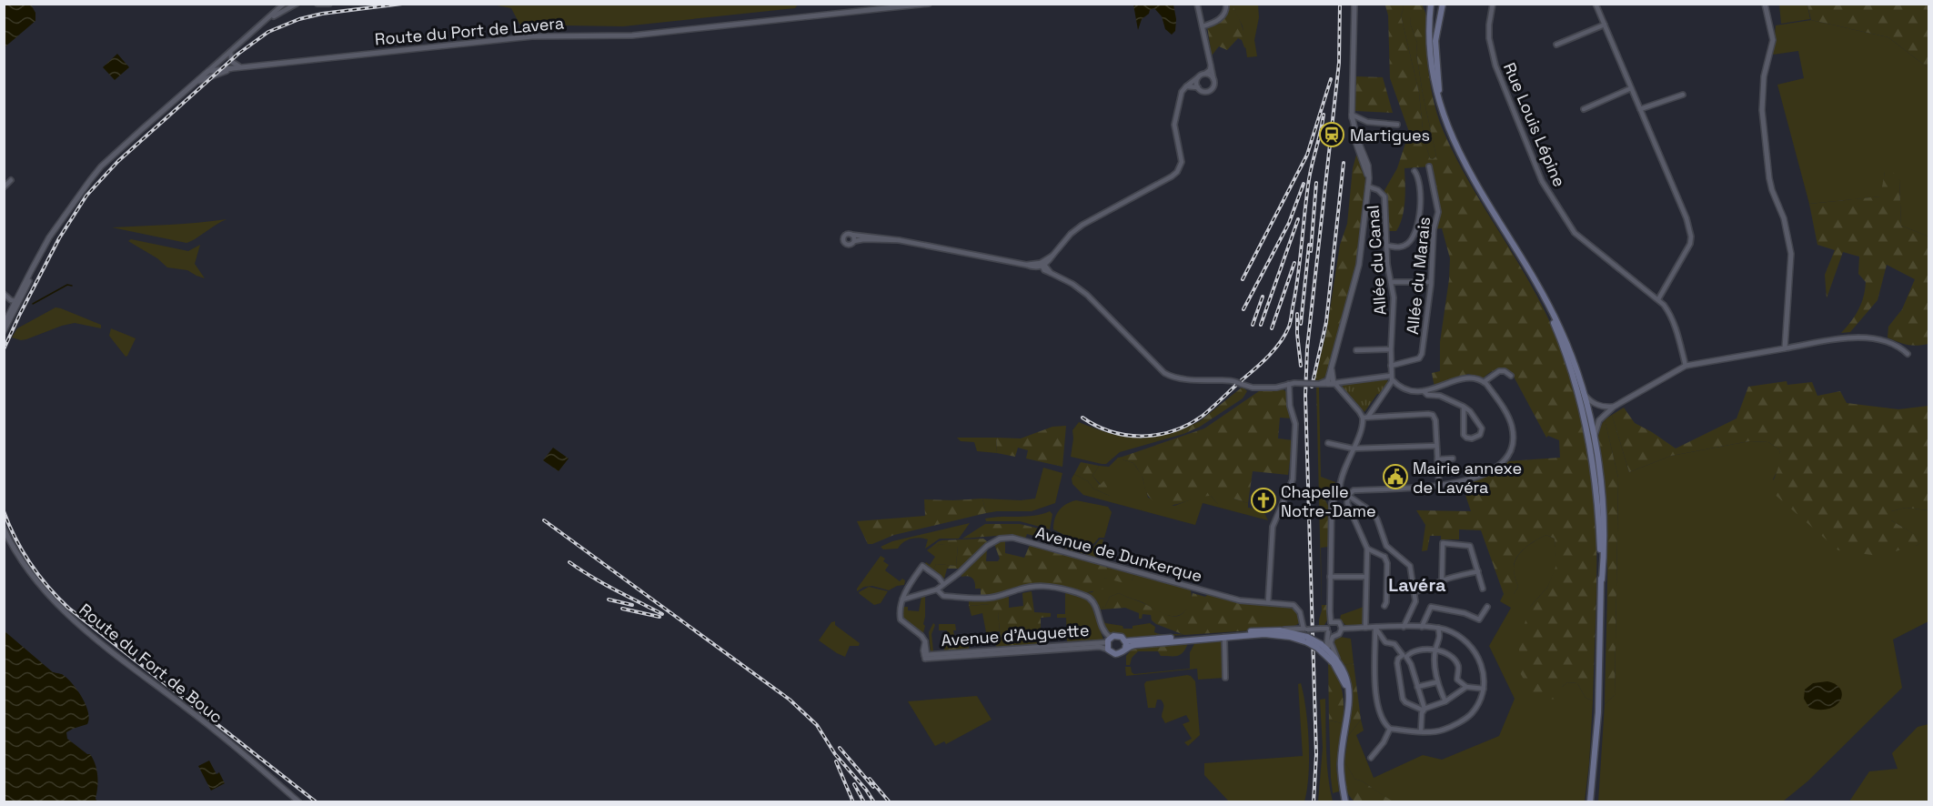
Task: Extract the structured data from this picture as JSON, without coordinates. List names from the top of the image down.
{
  "streets": {
    "street": [
      "Route du Port de Lavera",
      "Rue Louis Lépine",
      "Allée du Canal",
      "Allée du Marais",
      "Avenue de Dunkerque",
      "Avenue d'Auguette",
      "Route du Fort de Bouc"
    ]
  },
  "crossings": [
    ["Allée du Canal", "Allée du Marais"]
  ],
  "districts": ["Lavéra"],
  "places": {
    "station": ["Martigues"],
    "public building": ["Mairie annexe de Lavéra"],
    "church": ["Chapelle Notre-Dame"]
  }
}
